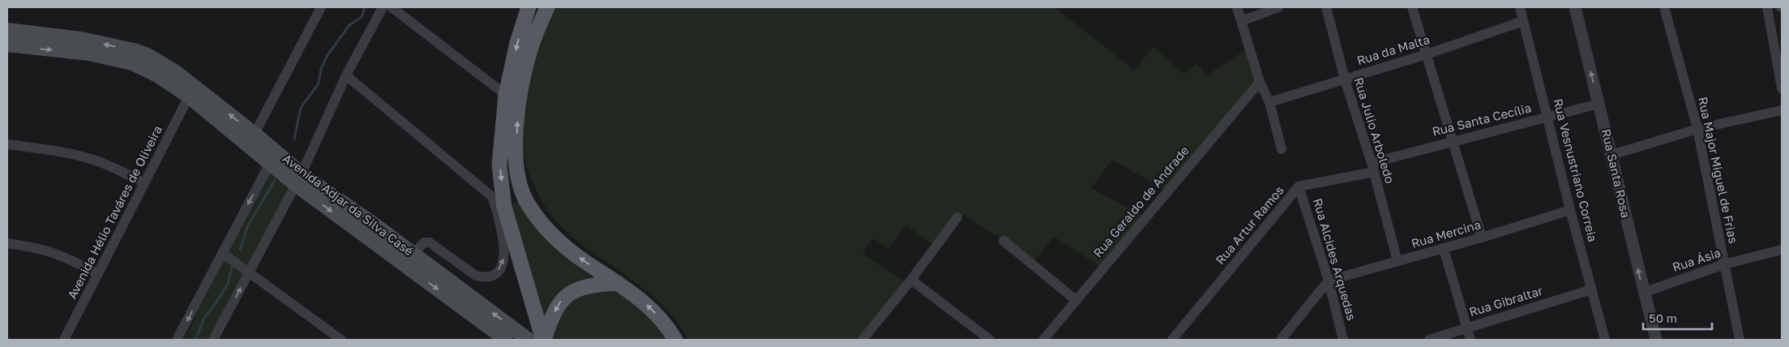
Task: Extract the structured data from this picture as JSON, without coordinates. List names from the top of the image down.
{
  "streets": {
    "main road": ["Avenida Adjar da Silva Casé"],
    "street": [
      "Rua da Malta",
      "Rua Santa Cecília",
      "Rua Julio Arboledo",
      "Rua Vesnustriano Correia",
      "Rua Major Miguel de Frias",
      "Rua Santa Rosa",
      "Rua Geraldo de Andrade",
      "Avenida Hélio Taváres de Oliveira",
      "Rua Artur Ramos",
      "Rua Mercina",
      "Rua Alcides Arquedas",
      "Rua Ásia",
      "Rua Gibraltar"
    ]
  },
  "crossings": [
    ["Rua da Malta", "Rua Julio Arboledo"],
    ["Rua da Malta", "Rua Vesnustriano Correia"],
    ["Rua Santa Cecília", "Rua Julio Arboledo"],
    ["Rua Santa Cecília", "Rua Vesnustriano Correia"],
    ["Rua Santa Cecília", "Rua Santa Rosa"],
    ["Rua Santa Cecília", "Rua Artur Ramos"],
    ["Rua Julio Arboledo", "Rua Artur Ramos"],
    ["Rua Julio Arboledo", "Rua Mercina"],
    ["Rua Vesnustriano Correia", "Rua Mercina"],
    ["Rua Vesnustriano Correia", "Rua Gibraltar"],
    ["Rua Major Miguel de Frias", "Rua Ásia"],
    ["Rua Santa Rosa", "Rua Ásia"],
    ["Avenida Adjar da Silva Casé", "Avenida Hélio Taváres de Oliveira"],
    ["Rua Artur Ramos", "Rua Alcides Arquedas"],
    ["Rua Mercina", "Rua Alcides Arquedas"]
  ],
  "one_way": ["Rua Santa Rosa"],
  "scale_bar": "50 m"
}
